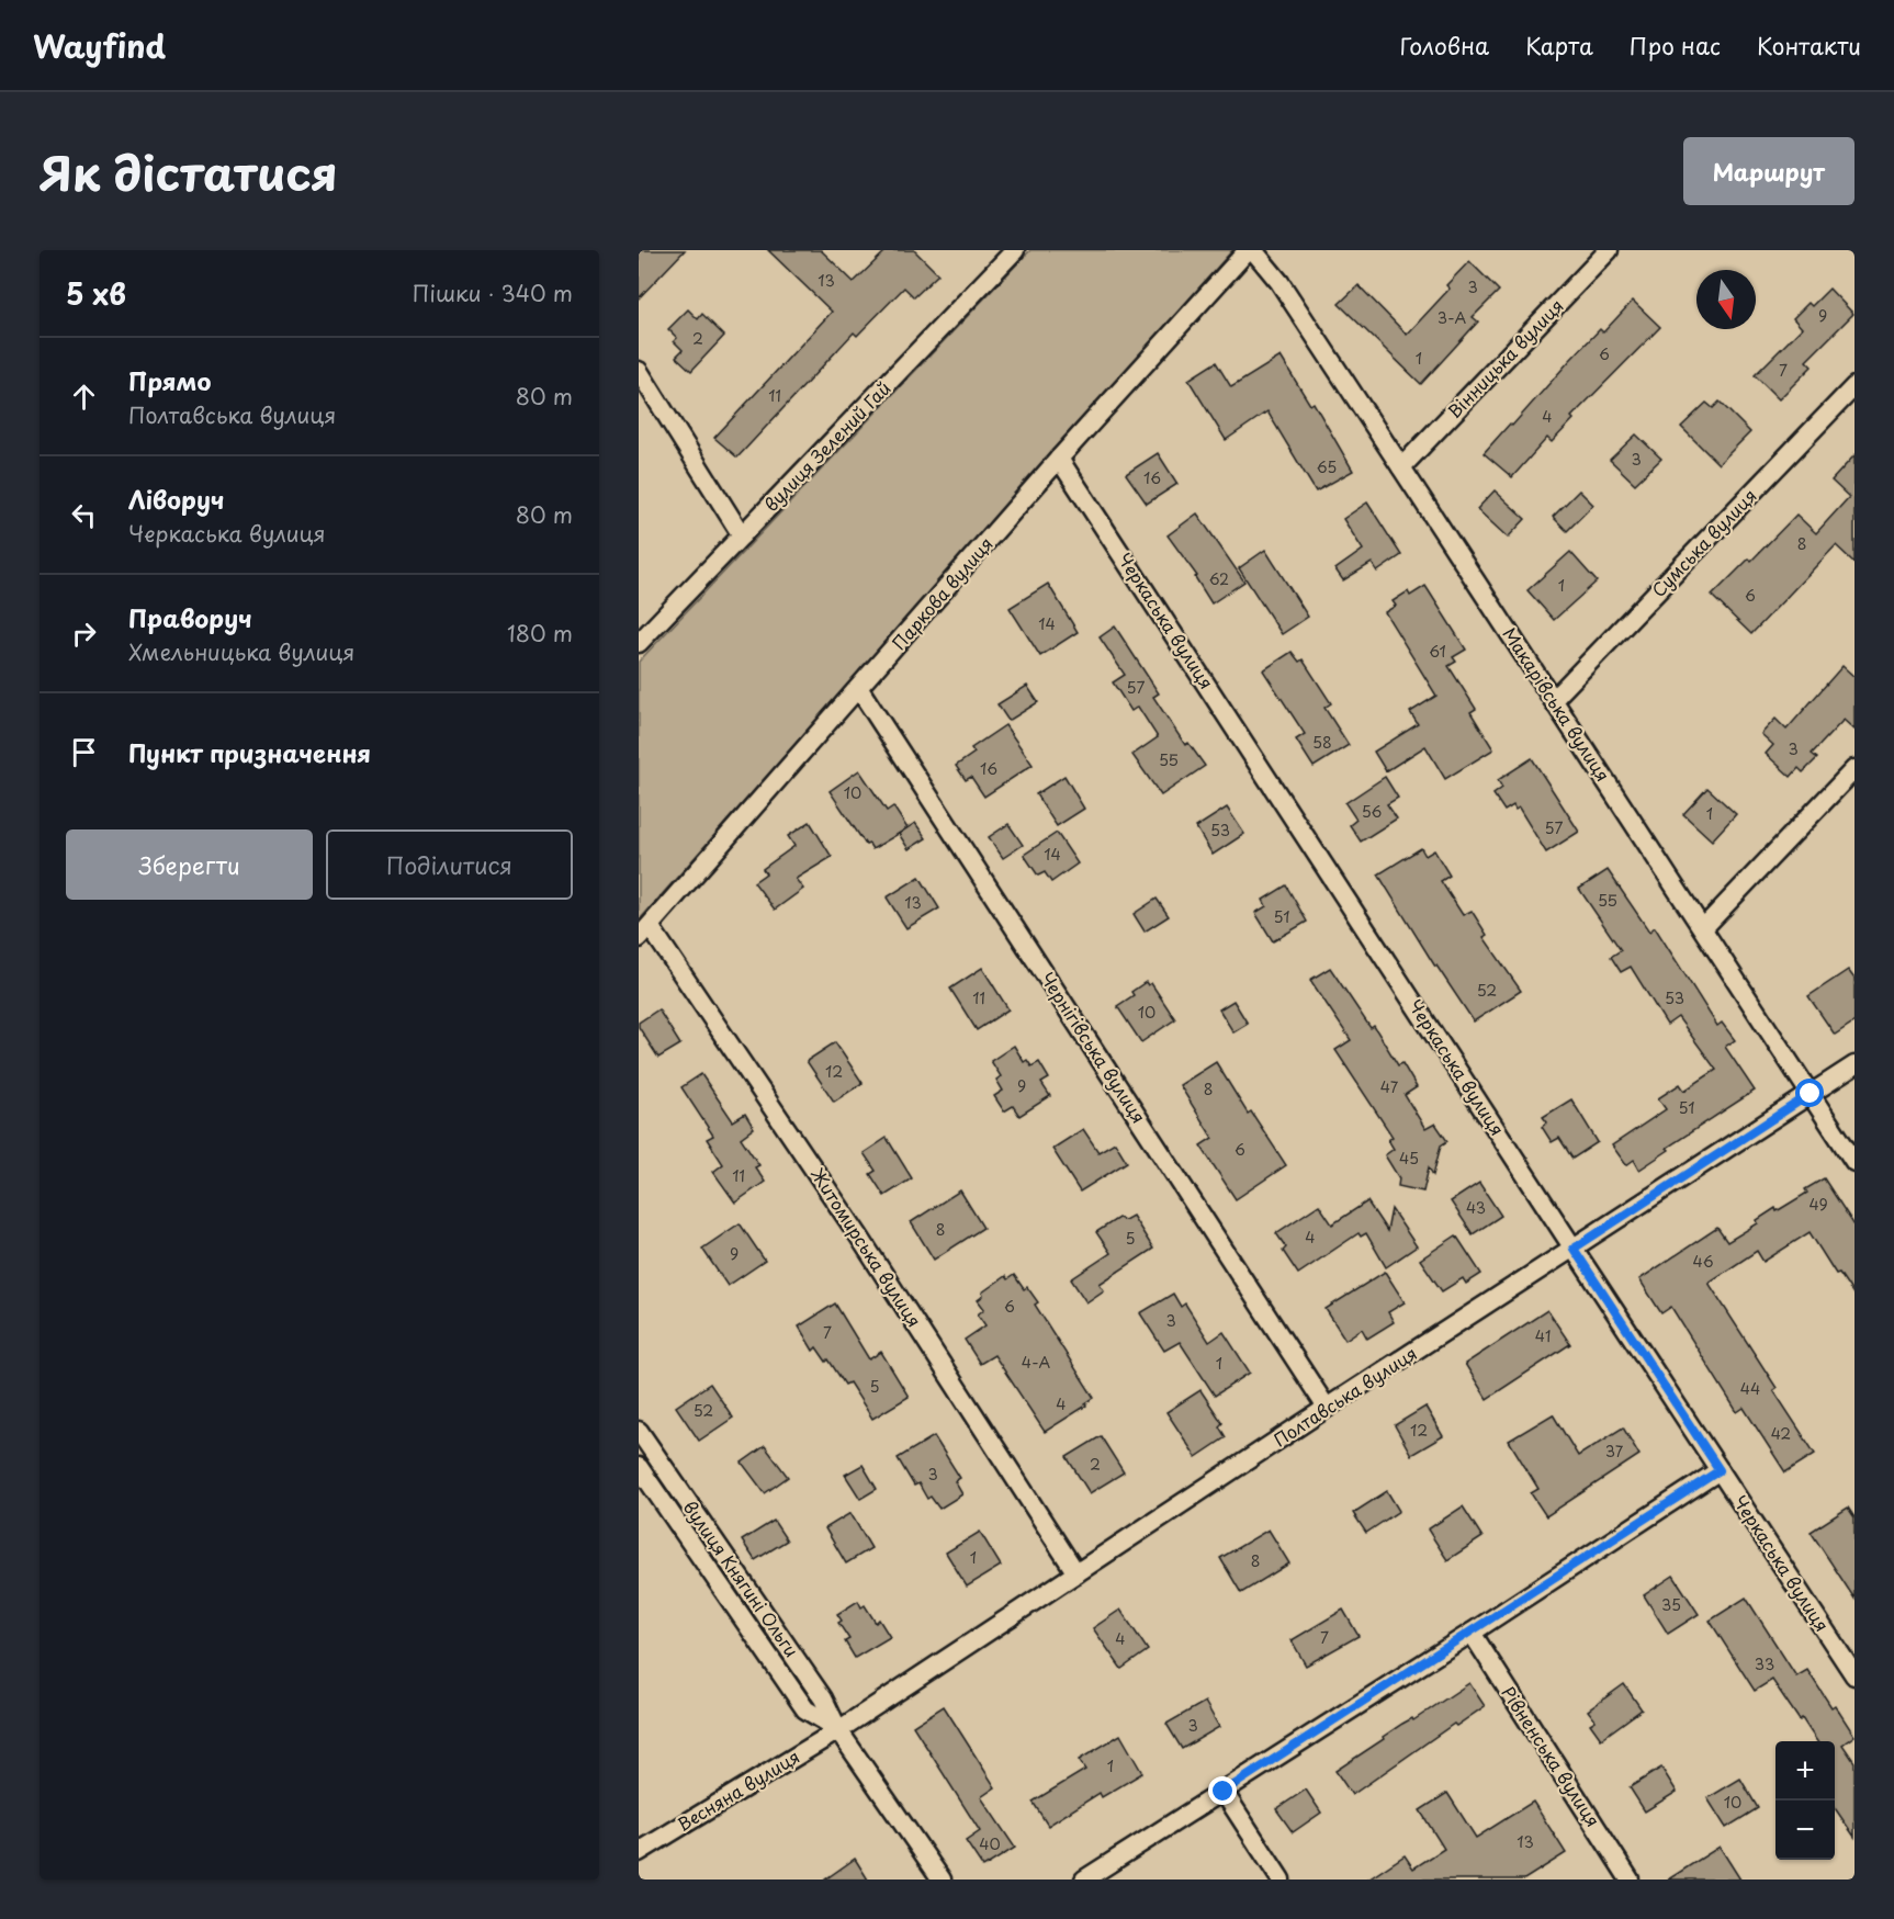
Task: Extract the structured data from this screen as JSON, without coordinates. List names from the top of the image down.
{
  "streets": {
    "street": [
      "Вінницька вулиця",
      "вулиця Зелений Гай",
      "Сумська вулиця",
      "Паркова вулиця",
      "Черкаська вулиця",
      "Макарівська вулиця",
      "Чернігівська вулиця",
      "Житомирська вулиця",
      "Полтавська вулиця",
      "вулиця Княгині Ольги",
      "Рівненська вулиця",
      "Весняна вулиця"
    ]
  },
  "crossings": [
    ["Вінницька вулиця", "Макарівська вулиця"],
    ["Сумська вулиця", "Макарівська вулиця"],
    ["Паркова вулиця", "Черкаська вулиця"],
    ["Паркова вулиця", "Чернігівська вулиця"],
    ["Паркова вулиця", "Житомирська вулиця"],
    ["Черкаська вулиця", "Полтавська вулиця"],
    ["Макарівська вулиця", "Полтавська вулиця"],
    ["Чернігівська вулиця", "Полтавська вулиця"],
    ["Житомирська вулиця", "Полтавська вулиця"],
    ["Полтавська вулиця", "вулиця Княгині Ольги"],
    ["Полтавська вулиця", "Весняна вулиця"],
    ["вулиця Княгині Ольги", "Весняна вулиця"]
  ],
  "house_numbers": [
    "13",
    "3",
    "9",
    "3-А",
    "2",
    "6",
    "1",
    "7",
    "11",
    "4",
    "3",
    "65",
    "16",
    "8",
    "62",
    "1",
    "6",
    "14",
    "61",
    "57",
    "58",
    "3",
    "55",
    "16",
    "10",
    "56",
    "1",
    "57",
    "53",
    "14",
    "55",
    "13",
    "51",
    "52",
    "11",
    "53",
    "10",
    "12",
    "9",
    "47",
    "8",
    "51",
    "6",
    "45",
    "11",
    "49",
    "43",
    "8",
    "4",
    "5",
    "9",
    "46",
    "6",
    "3",
    "7",
    "41",
    "4-А",
    "1",
    "5",
    "44",
    "4",
    "52",
    "12",
    "42",
    "37",
    "2",
    "3",
    "1",
    "8",
    "35",
    "7",
    "4",
    "33",
    "3",
    "1",
    "10",
    "13",
    "40"
  ],
  "north": "bottom",
  "page": {
    "header": "Wayfind",
    "nav": [
      "Головна",
      "Карта",
      "Про нас",
      "Контакти"
    ],
    "title": "Як дістатися",
    "buttons": [
      "Маршрут",
      ["Зберегти", "Поділитися"]
    ],
    "heading": ["5 хв", "Пішки · 340 m"],
    "list": [
      ["Прямо", "Полтавська вулиця", "80 m"],
      ["Ліворуч", "Черкаська вулиця", "80 m"],
      ["Праворуч", "Хмельницька вулиця", "180 m"],
      "Пункт призначення"
    ],
    "map_buttons": ["+", "−"]
  }
}
